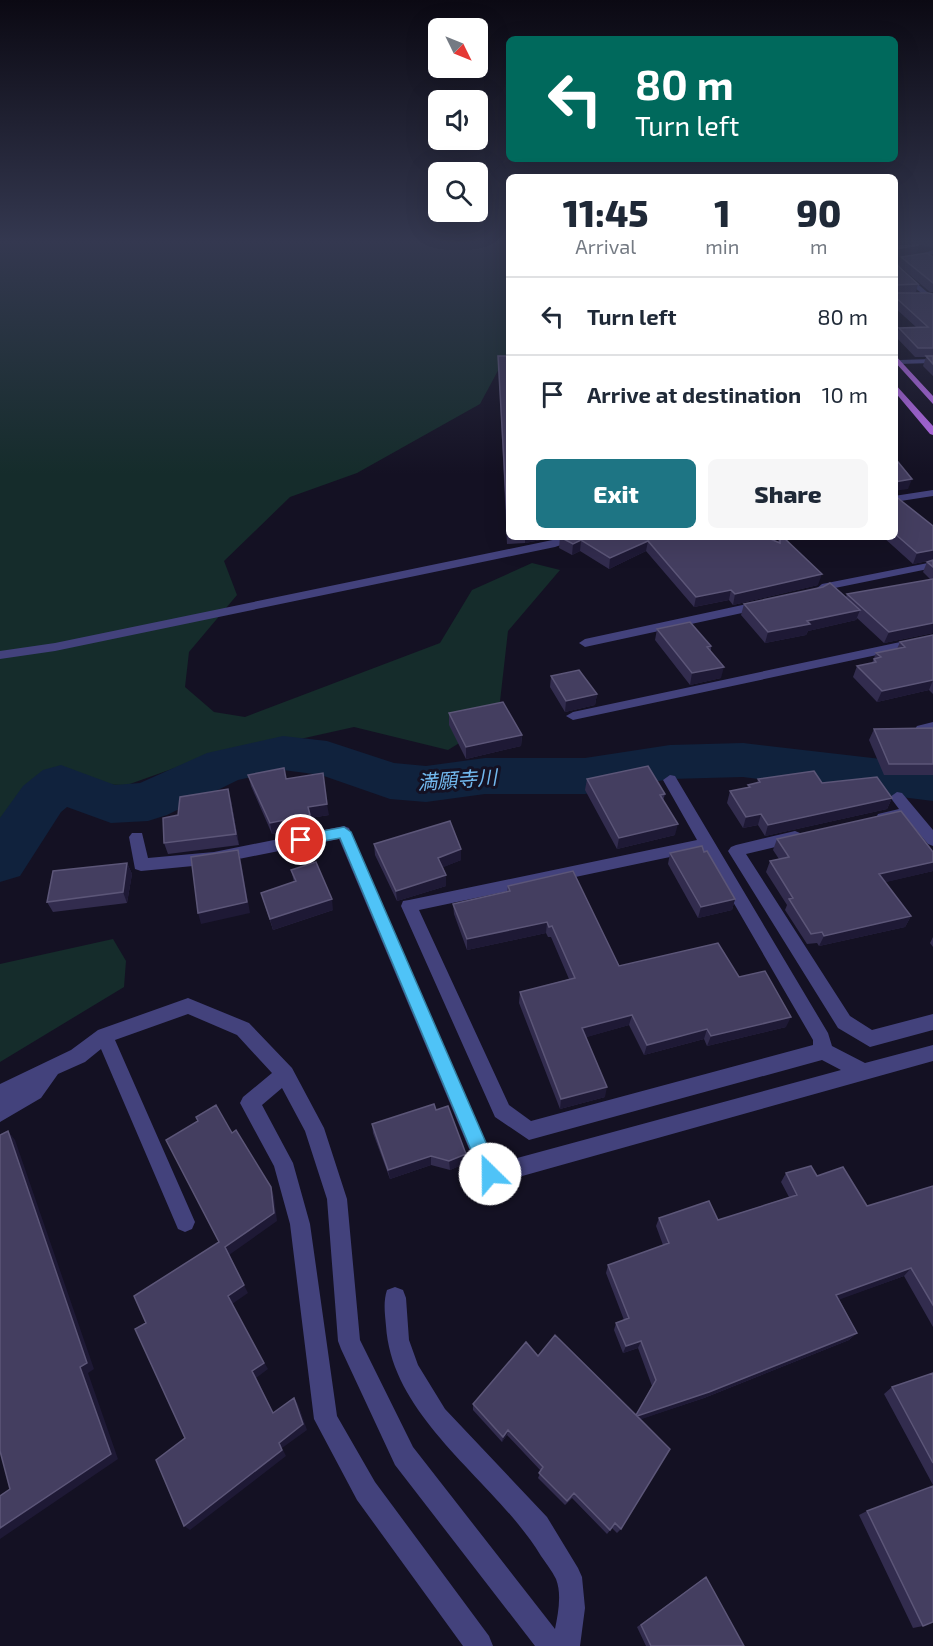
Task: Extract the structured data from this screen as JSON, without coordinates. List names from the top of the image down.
{
  "water": ["満願寺川"],
  "north": "bottom right",
  "page": {
    "turn": ["80 m", "Turn left"],
    "eta": [
      "11:45",
      "Arrival",
      "1",
      "min",
      "90",
      "m"
    ],
    "list": [
      {
        "name": "Turn left",
        "value": "80 m"
      },
      {
        "name": "Arrive at destination",
        "value": "10 m"
      }
    ],
    "buttons": ["Exit", "Share"]
  }
}
